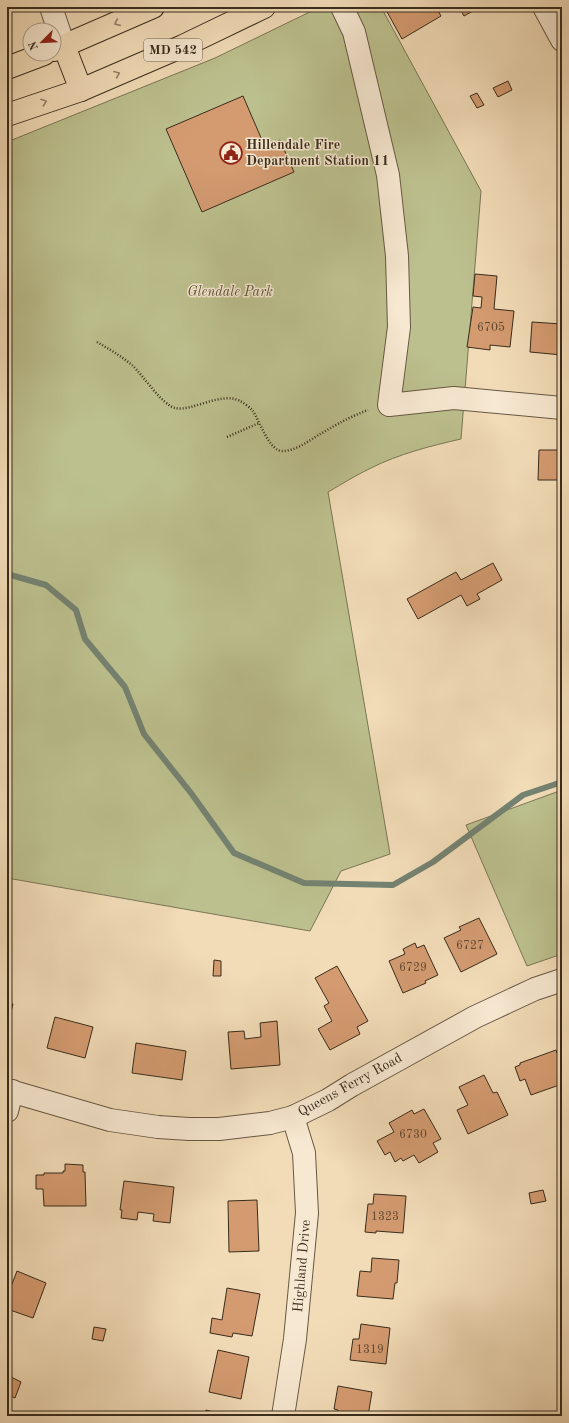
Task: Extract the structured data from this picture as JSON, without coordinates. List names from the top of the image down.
{
  "streets": {
    "main road": ["MD 542"],
    "street": ["Queens Ferry Road", "Highland Drive"]
  },
  "crossings": [
    ["Queens Ferry Road", "Highland Drive"]
  ],
  "parks": ["Glendale Park"],
  "places": {
    "public building": ["Hillendale Fire Department Station 11"]
  },
  "house_numbers": [
    "6705",
    "6727",
    "6729",
    "6730",
    "1323",
    "1319"
  ],
  "north": "bottom left"
}
